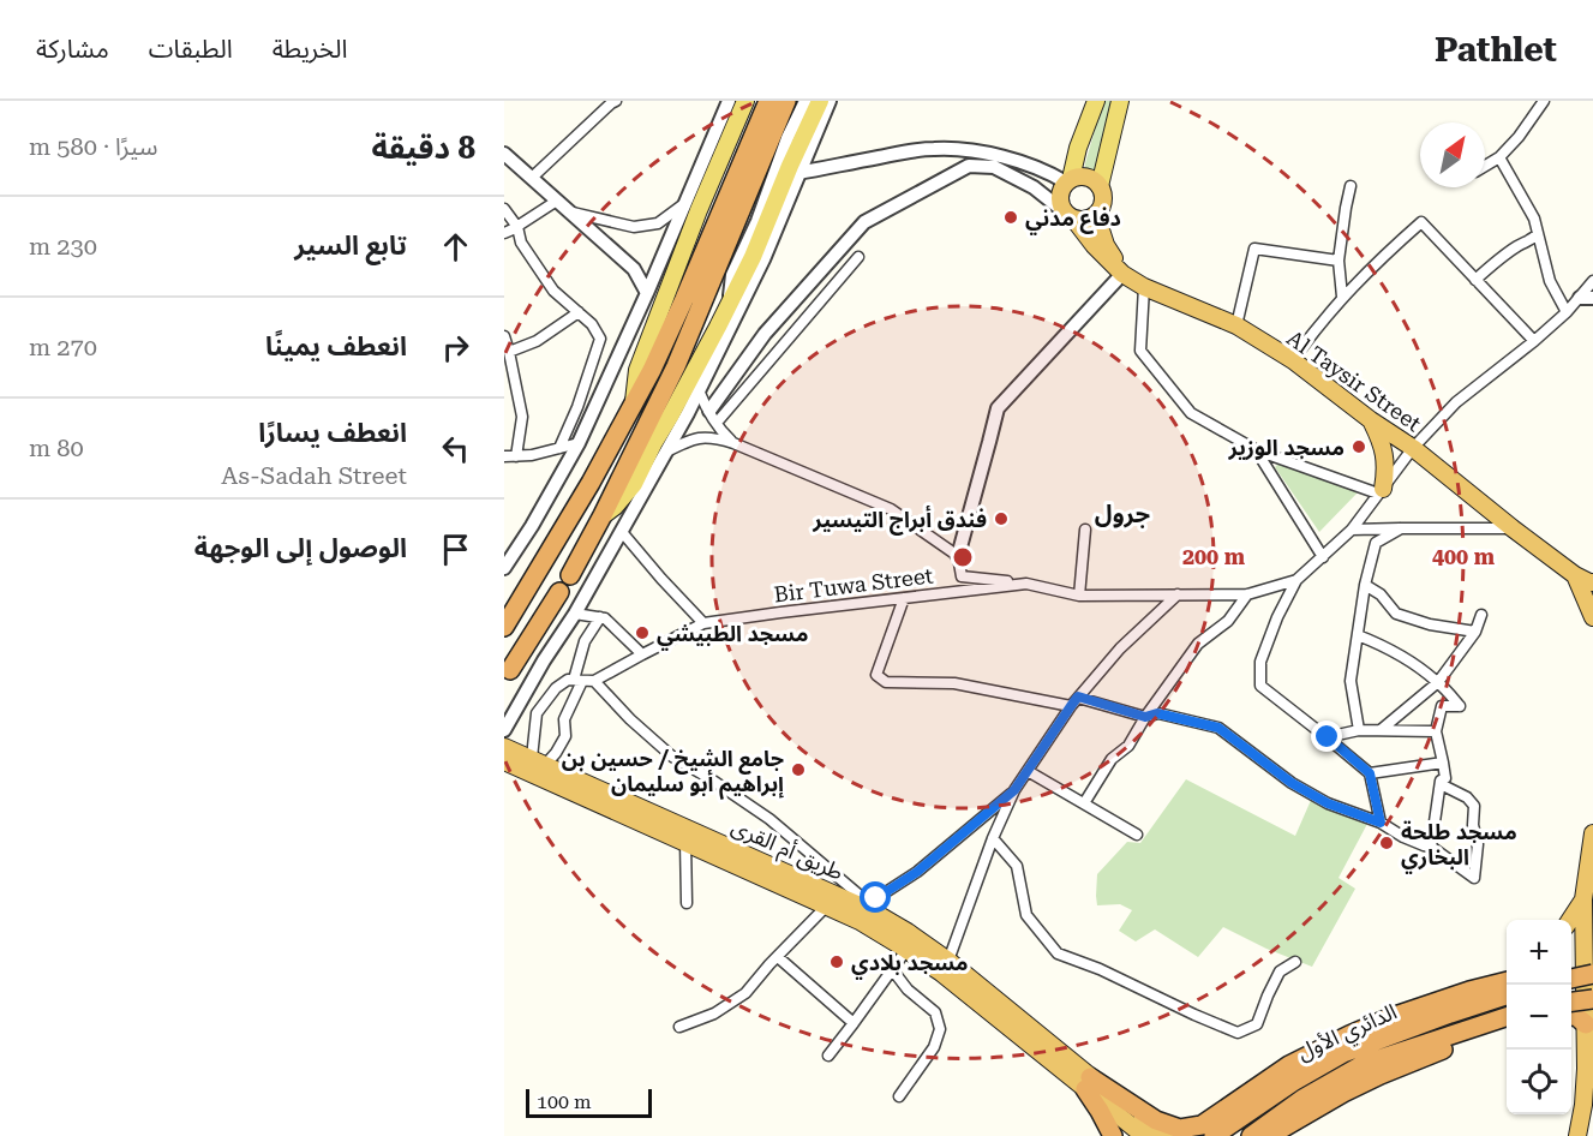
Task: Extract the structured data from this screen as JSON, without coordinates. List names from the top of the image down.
{
  "streets": {
    "highway": ["Al Taysir Street", "طريق أم القرى", "الدائري الأول"],
    "street": ["Bir Tuwa Street"]
  },
  "crossings": [
    ["Al Taysir Street", "Bir Tuwa Street"],
    ["Bir Tuwa Street", "طريق أم القرى"]
  ],
  "districts": ["جرول"],
  "places": [
    "دفاع مدني",
    "مسجد الوزير",
    "فندق أبراج التيسير",
    "مسجد الطبيشي",
    "جامع الشيخ / حسين بن إبراهيم أبو سليمان",
    "مسجد طلحة البخاري",
    "مسجد بلادي"
  ],
  "scale_bar": "100 m",
  "north": "top right",
  "page": {
    "header": "Pathlet",
    "nav": ["الخريطة", "الطبقات", "مشاركة"],
    "heading": ["8 دقيقة", "سيرًا · 580 m"],
    "list": [
      ["تابع السير", "230 m"],
      ["انعطف يمينًا", "270 m"],
      ["انعطف يسارًا", "As-Sadah Street", "80 m"],
      "الوصول إلى الوجهة"
    ],
    "map_buttons": ["+", "−"],
    "scale": "100 m"
  },
  "rings": ["200 m", "400 m"]
}
